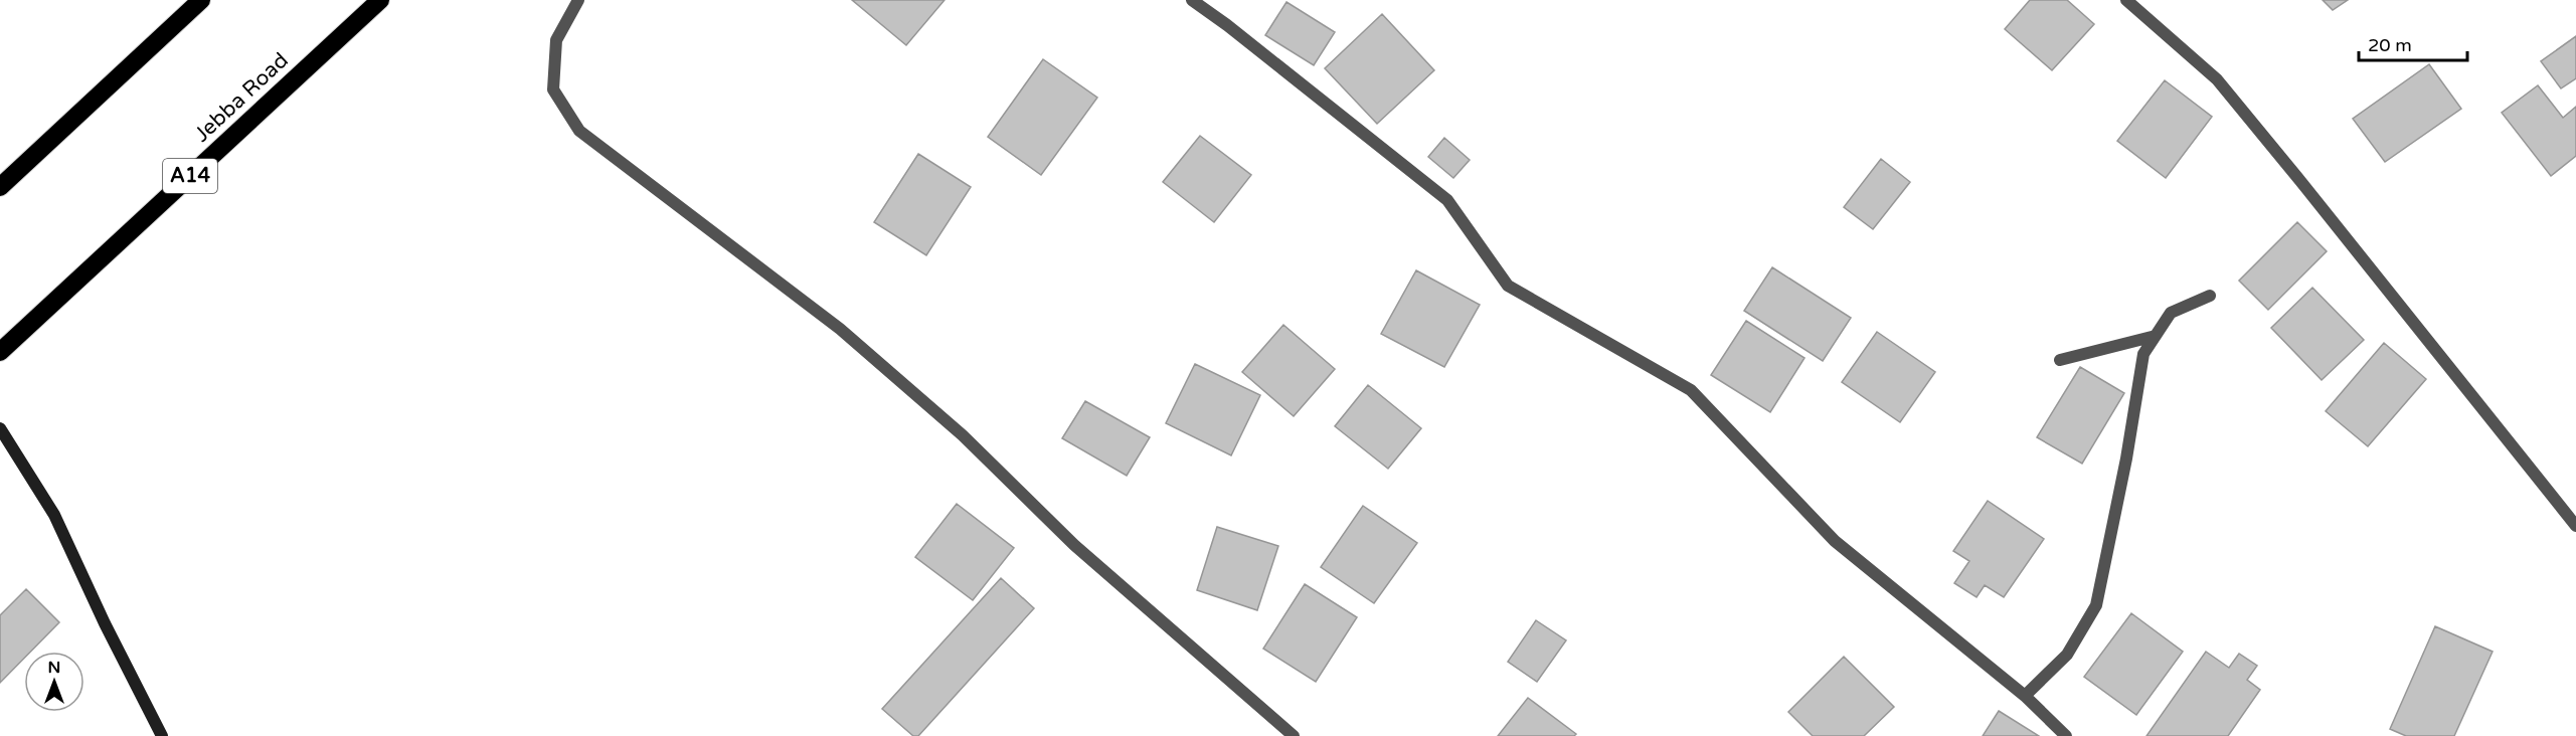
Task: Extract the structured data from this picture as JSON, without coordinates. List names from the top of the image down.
{
  "streets": {
    "highway": ["Jebba Road", "A14"]
  },
  "scale_bar": "20 m",
  "north": "top"
}
